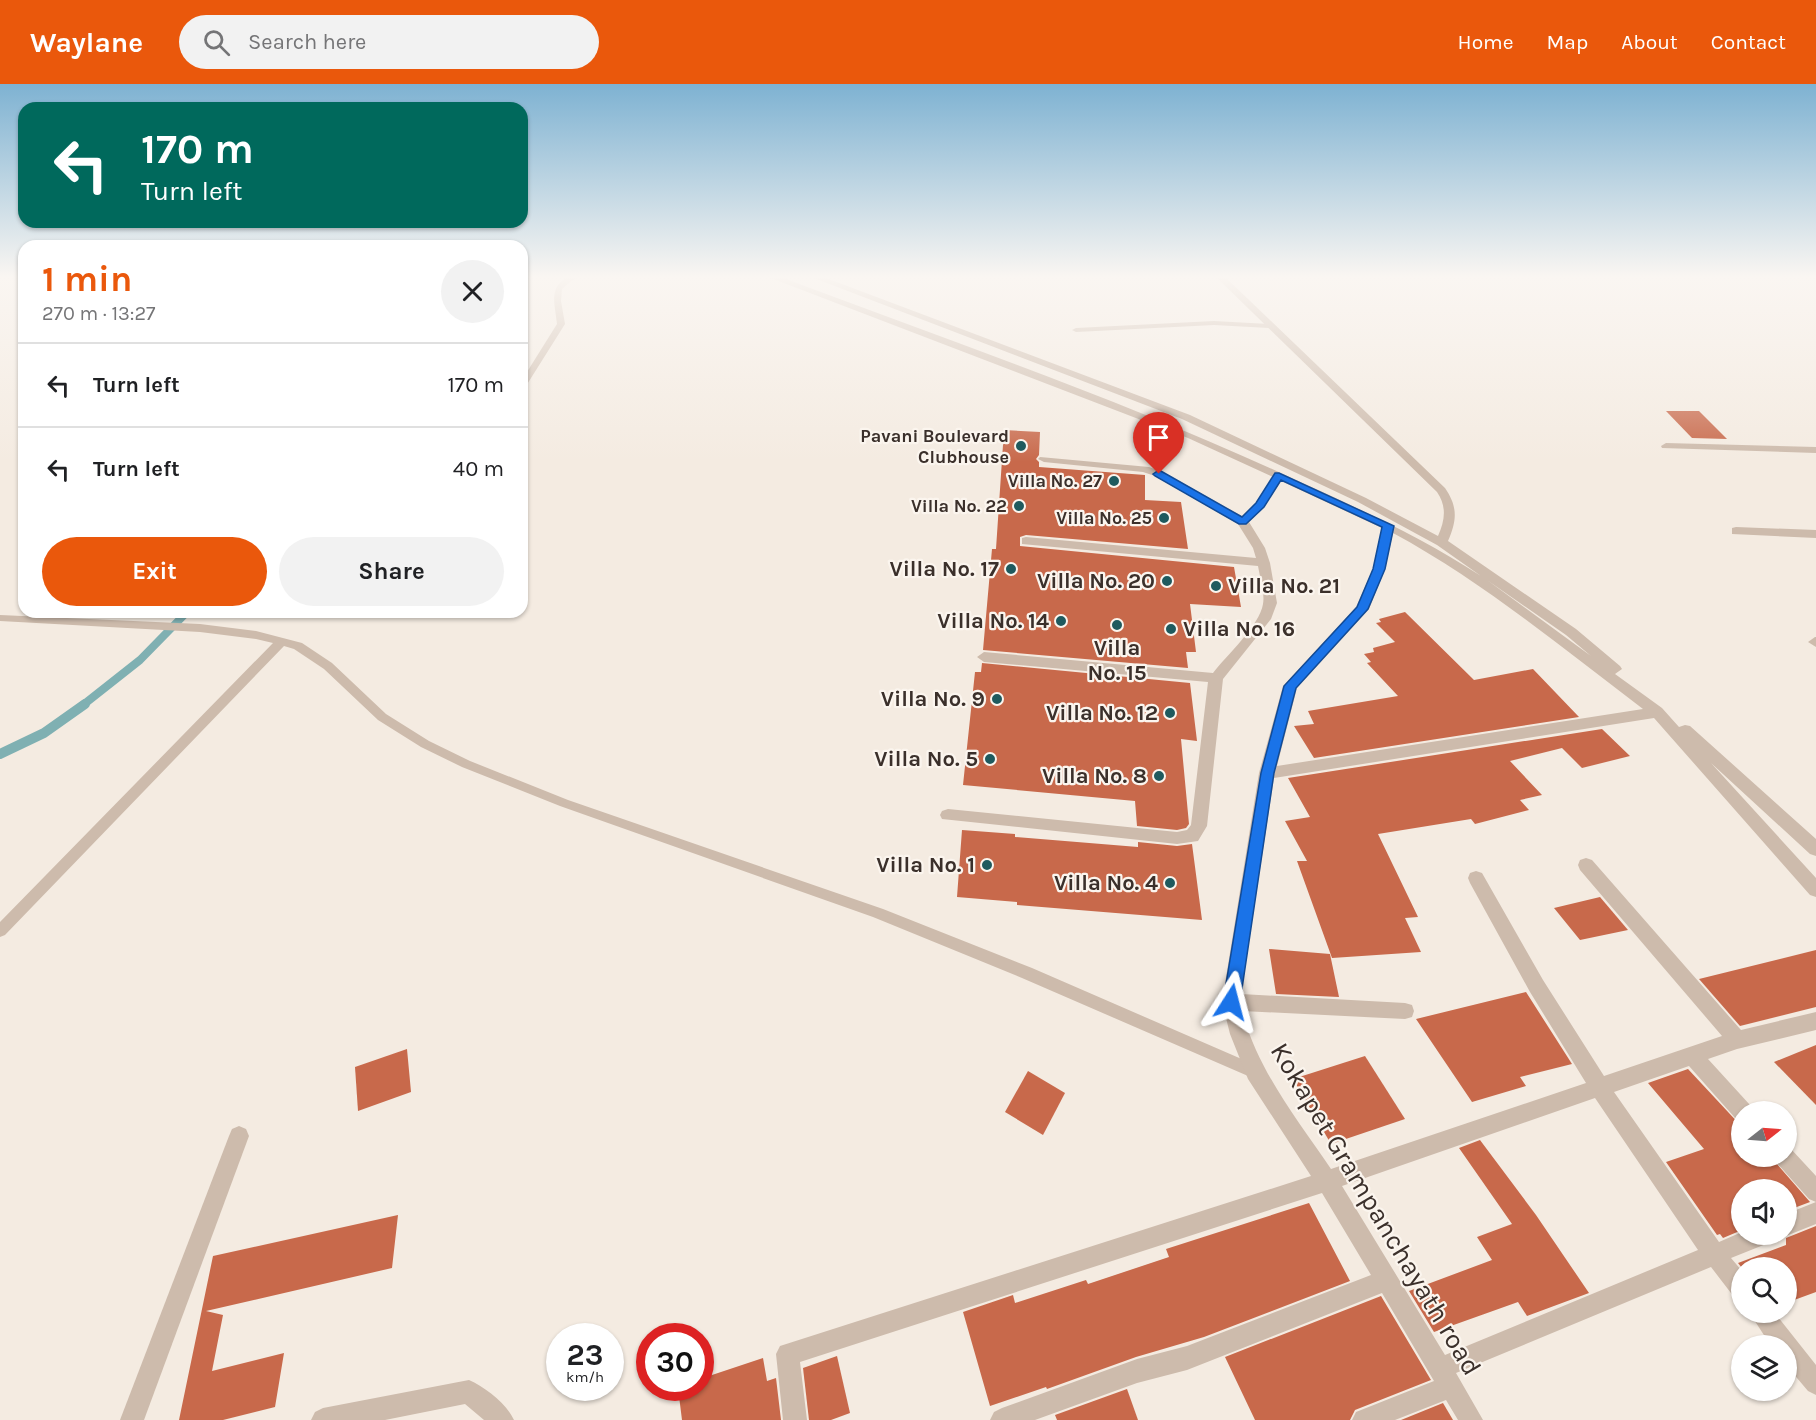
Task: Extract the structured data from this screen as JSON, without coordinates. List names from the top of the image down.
{
  "streets": {
    "street": ["Kokapet Grampanchayath road"]
  },
  "places": [
    "Pavani Boulevard Clubhouse",
    "Villa No. 27",
    "Villa No. 22",
    "Villa No. 25",
    "Villa No. 17",
    "Villa No. 20",
    "Villa No. 21",
    "Villa No. 14",
    "Villa No. 15",
    "Villa No. 16",
    "Villa No. 9",
    "Villa No. 12",
    "Villa No. 5",
    "Villa No. 8",
    "Villa No. 1",
    "Villa No. 4"
  ],
  "north": "right",
  "page": {
    "header": "Waylane",
    "search": "Search here",
    "nav": [
      "Home",
      "Map",
      "About",
      "Contact"
    ],
    "turn": ["170 m", "Turn left"],
    "heading": ["1 min", "270 m · 13:27"],
    "list": [
      {
        "name": "Turn left",
        "value": "170 m"
      },
      {
        "name": "Turn left",
        "value": "40 m"
      }
    ],
    "buttons": ["Exit", "Share"],
    "speed": "23 km/h",
    "limit": "30"
  }
}
